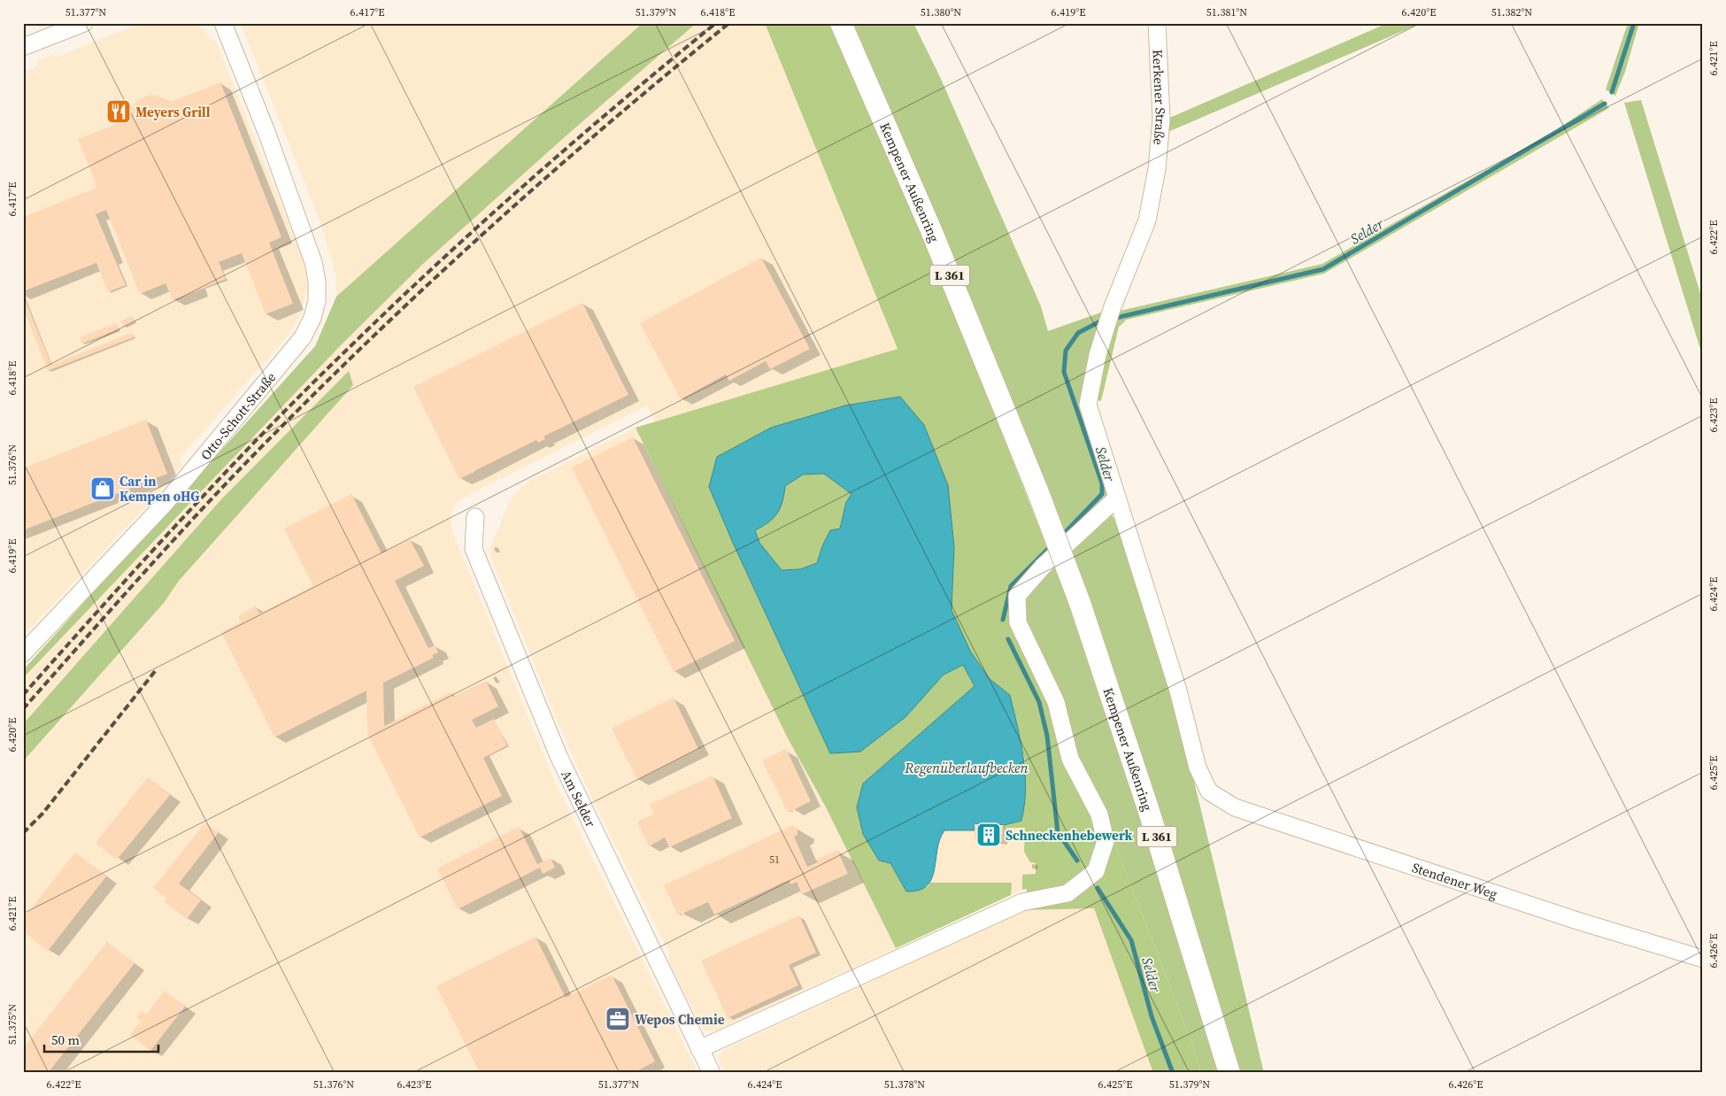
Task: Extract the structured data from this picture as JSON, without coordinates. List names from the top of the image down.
{
  "streets": {
    "main road": ["Kempener Außenring", "L 361"],
    "street": [
      "Kerkener Straße",
      "Otto-Schott-Straße",
      "Am Selder",
      "Stendener Weg"
    ]
  },
  "crossings": [
    ["Kerkener Straße", "Stendener Weg"]
  ],
  "water": ["Selder", "Regenüberlaufbecken"],
  "places": {
    "restaurant": ["Meyers Grill"],
    "shop": ["Car in Kempen oHG"],
    "building": ["Schneckenhebewerk"],
    "office": ["Wepos Chemie"]
  },
  "house_numbers": ["51"],
  "scale_bar": "50 m",
  "coordinates": [
    "51.377°N",
    "6.417°E",
    "51.379°N",
    "6.418°E",
    "51.380°N",
    "6.419°E",
    "51.381°N",
    "6.420°E",
    "51.382°N",
    "6.421°E",
    "6.422°E",
    "6.423°E",
    "51.376°N",
    "6.424°E",
    "6.425°E",
    "6.426°E",
    "51.375°N",
    "51.378°N"
  ]
}
